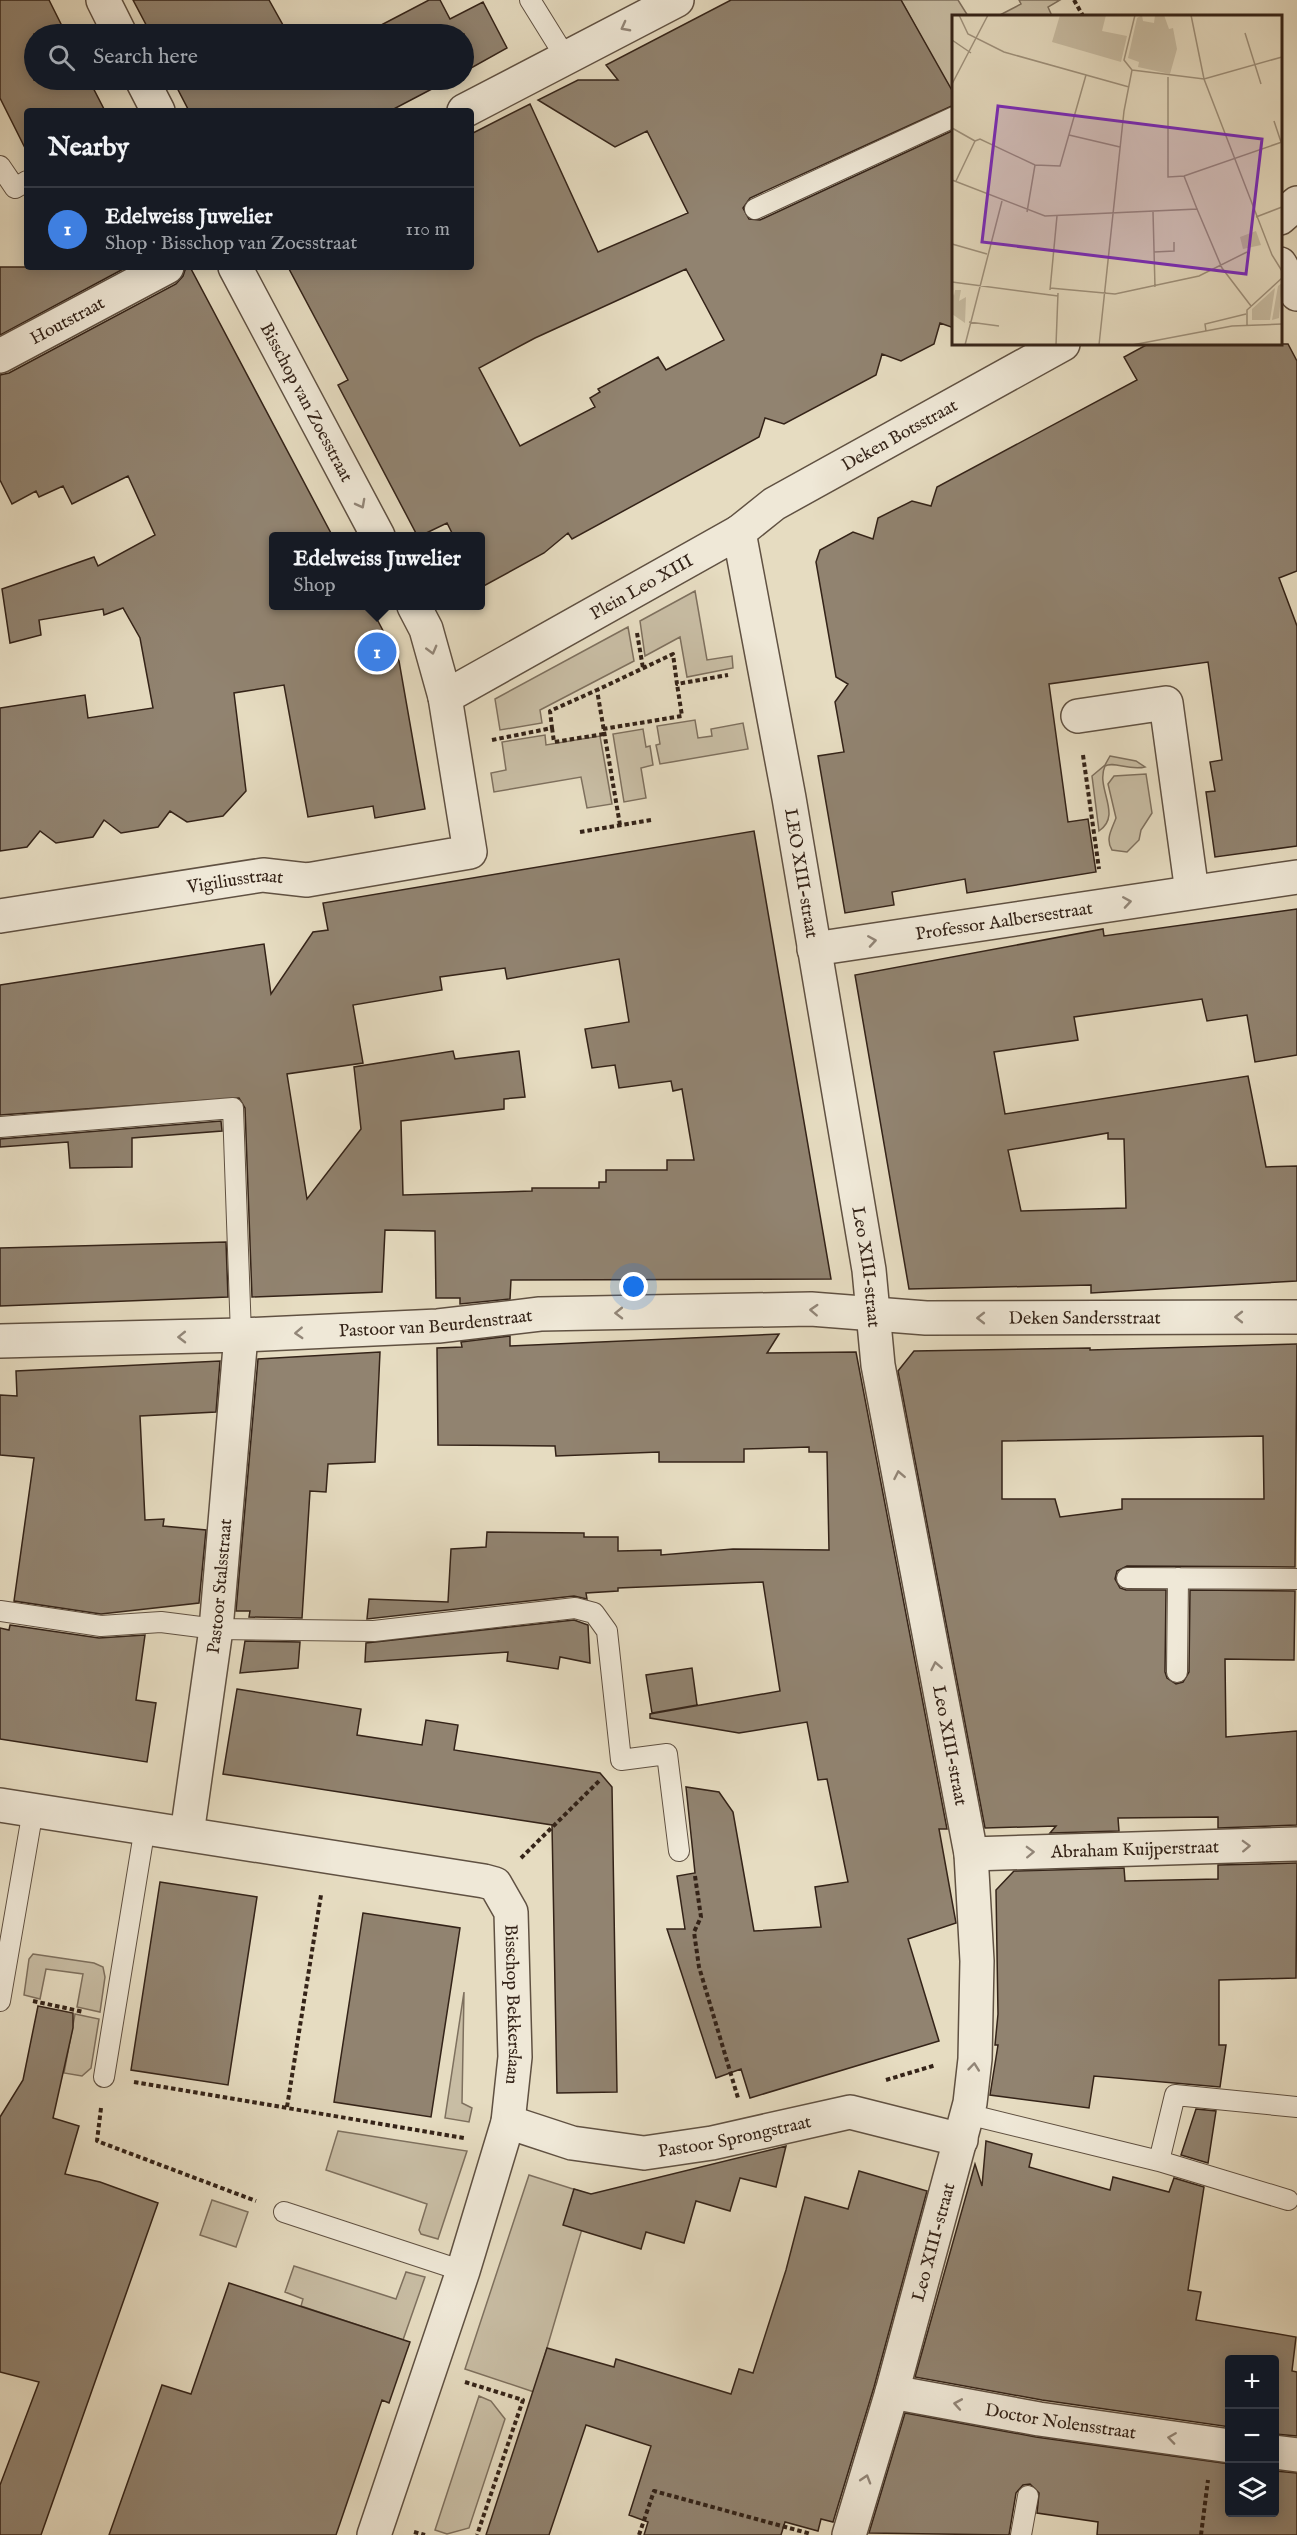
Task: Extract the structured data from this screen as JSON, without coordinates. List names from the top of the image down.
{
  "streets": {
    "street": [
      "Houtstraat",
      "Bisschop van Zoesstraat",
      "Deken Botsstraat",
      "Plein Leo XIII",
      "LEO XIII-straat",
      "Vigiliusstraat",
      "Professor Aalbersestraat",
      "Leo XIII-straat",
      "Deken Sandersstraat",
      "Pastoor van Beurdenstraat",
      "Pastoor Stalsstraat",
      "Abraham Kuijperstraat",
      "Bisschop Bekkerslaan",
      "Pastoor Sprongstraat",
      "Doctor Nolensstraat"
    ]
  },
  "crossings": [
    ["Deken Botsstraat", "Plein Leo XIII"],
    ["Plein Leo XIII", "Vigiliusstraat"],
    ["LEO XIII-straat", "Professor Aalbersestraat"],
    ["LEO XIII-straat", "Leo XIII-straat"],
    ["Professor Aalbersestraat", "Leo XIII-straat"],
    ["Leo XIII-straat", "Deken Sandersstraat"],
    ["Leo XIII-straat", "Pastoor van Beurdenstraat"],
    ["Leo XIII-straat", "Abraham Kuijperstraat"],
    ["Leo XIII-straat", "Pastoor Sprongstraat"],
    ["Leo XIII-straat", "Doctor Nolensstraat"],
    ["Deken Sandersstraat", "Pastoor van Beurdenstraat"],
    ["Pastoor van Beurdenstraat", "Pastoor Stalsstraat"],
    ["Bisschop Bekkerslaan", "Pastoor Sprongstraat"]
  ],
  "one_way": [
    "Bisschop van Zoesstraat",
    "Professor Aalbersestraat",
    "Leo XIII-straat",
    "Deken Sandersstraat",
    "Pastoor van Beurdenstraat",
    "Abraham Kuijperstraat",
    "Doctor Nolensstraat"
  ],
  "page": {
    "search": "Search here",
    "heading": "Nearby",
    "list": [
      {
        "mark": "1",
        "name": "Edelweiss Juwelier",
        "note": "Shop · Bisschop van Zoesstraat",
        "value": "110 m"
      }
    ],
    "popup": ["Edelweiss Juwelier", "Shop"],
    "pins": "1",
    "map_buttons": ["+", "−"]
  }
}
